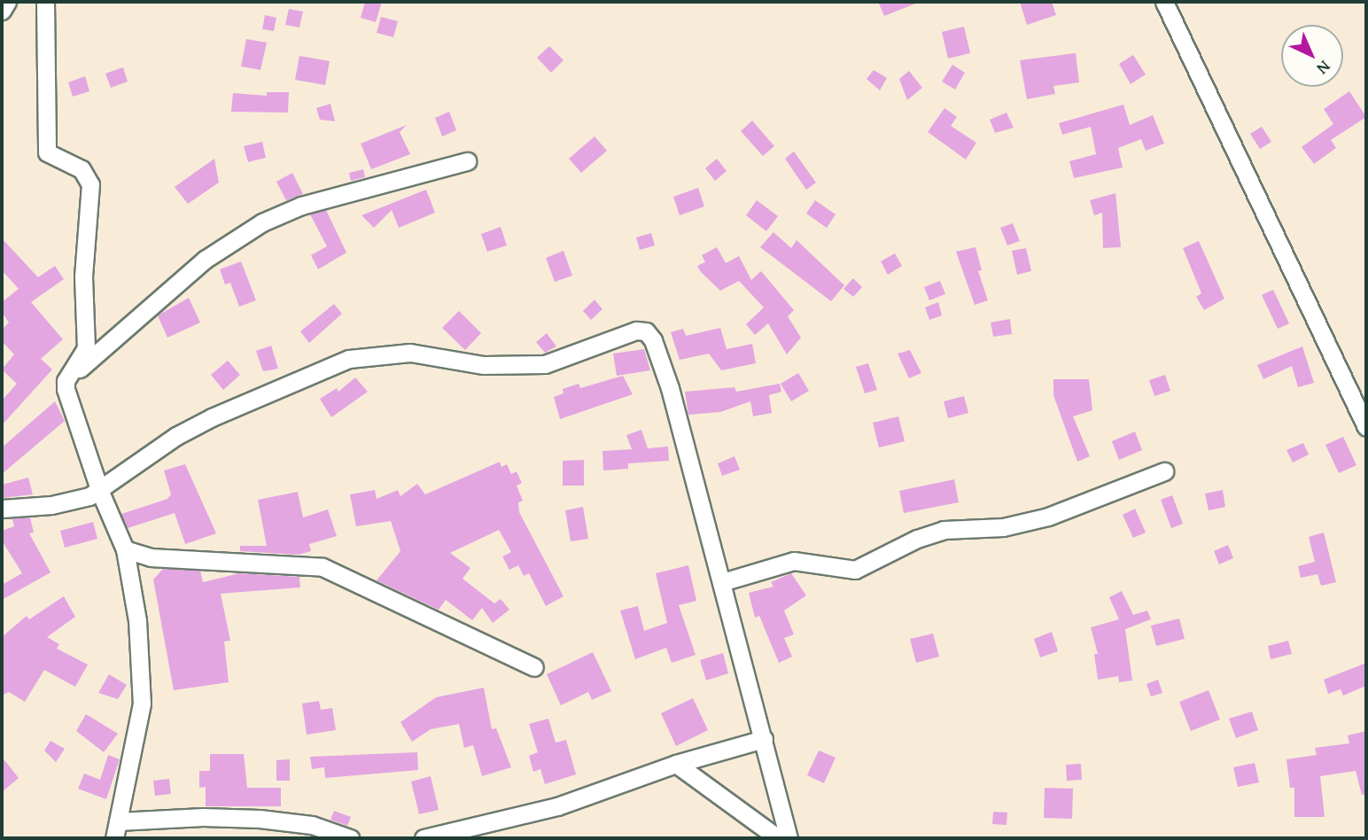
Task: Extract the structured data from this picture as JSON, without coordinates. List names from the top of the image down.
{
  "north": "bottom right"
}
